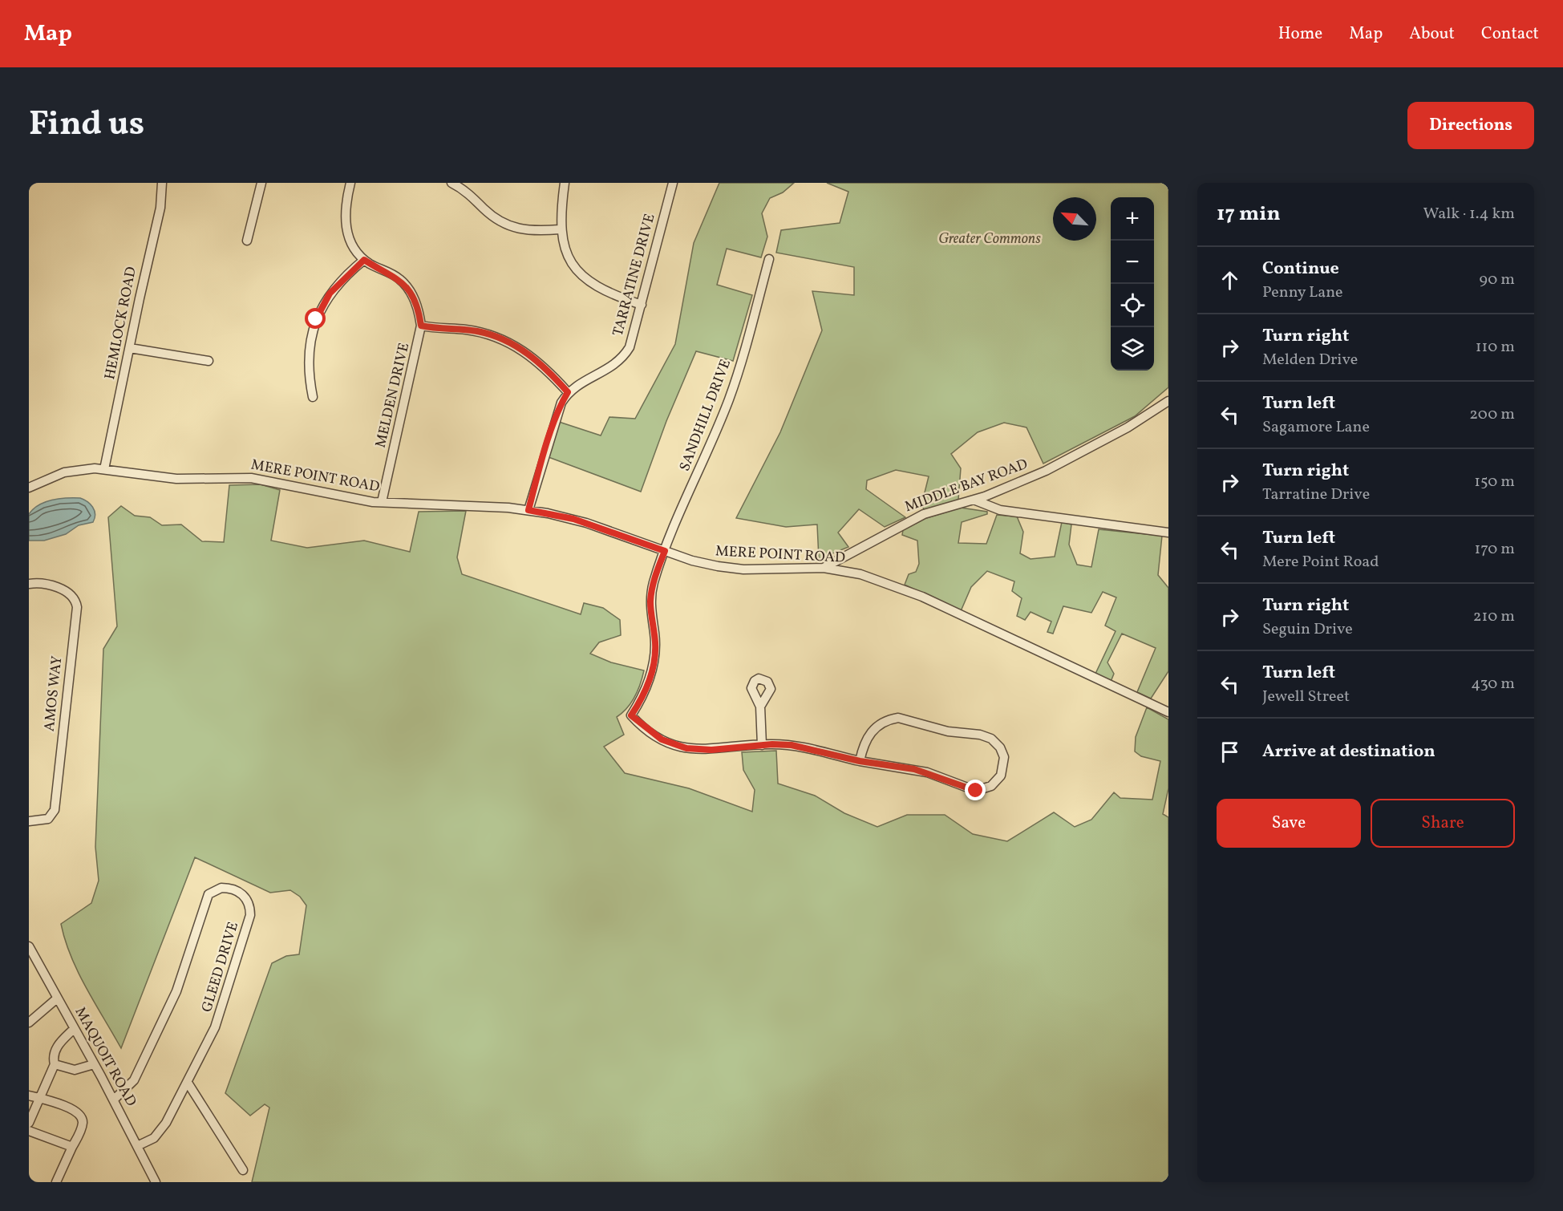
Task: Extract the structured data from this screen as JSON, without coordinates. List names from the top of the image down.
{
  "streets": {
    "street": [
      "TARRATINE DRIVE",
      "HEMLOCK ROAD",
      "MELDEN DRIVE",
      "SANDHILL DRIVE",
      "MERE POINT ROAD",
      "MIDDLE BAY ROAD",
      "AMOS WAY",
      "GLEED DRIVE",
      "MAQUOIT ROAD"
    ]
  },
  "crossings": [
    ["HEMLOCK ROAD", "MERE POINT ROAD"],
    ["MELDEN DRIVE", "MERE POINT ROAD"],
    ["SANDHILL DRIVE", "MERE POINT ROAD"],
    ["MERE POINT ROAD", "MIDDLE BAY ROAD"],
    ["GLEED DRIVE", "MAQUOIT ROAD"]
  ],
  "parks": ["Greater Commons"],
  "north": "top left",
  "page": {
    "header": "Map",
    "nav": [
      "Home",
      "Map",
      "About",
      "Contact"
    ],
    "title": "Find us",
    "buttons": [
      "Directions",
      ["Save", "Share"]
    ],
    "heading": ["17 min", "Walk · 1.4 km"],
    "map_buttons": ["+", "−"],
    "list": [
      ["Continue", "Penny Lane", "90 m"],
      ["Turn right", "Melden Drive", "110 m"],
      ["Turn left", "Sagamore Lane", "200 m"],
      ["Turn right", "Tarratine Drive", "150 m"],
      ["Turn left", "Mere Point Road", "170 m"],
      ["Turn right", "Seguin Drive", "210 m"],
      ["Turn left", "Jewell Street", "430 m"],
      "Arrive at destination"
    ]
  }
}
